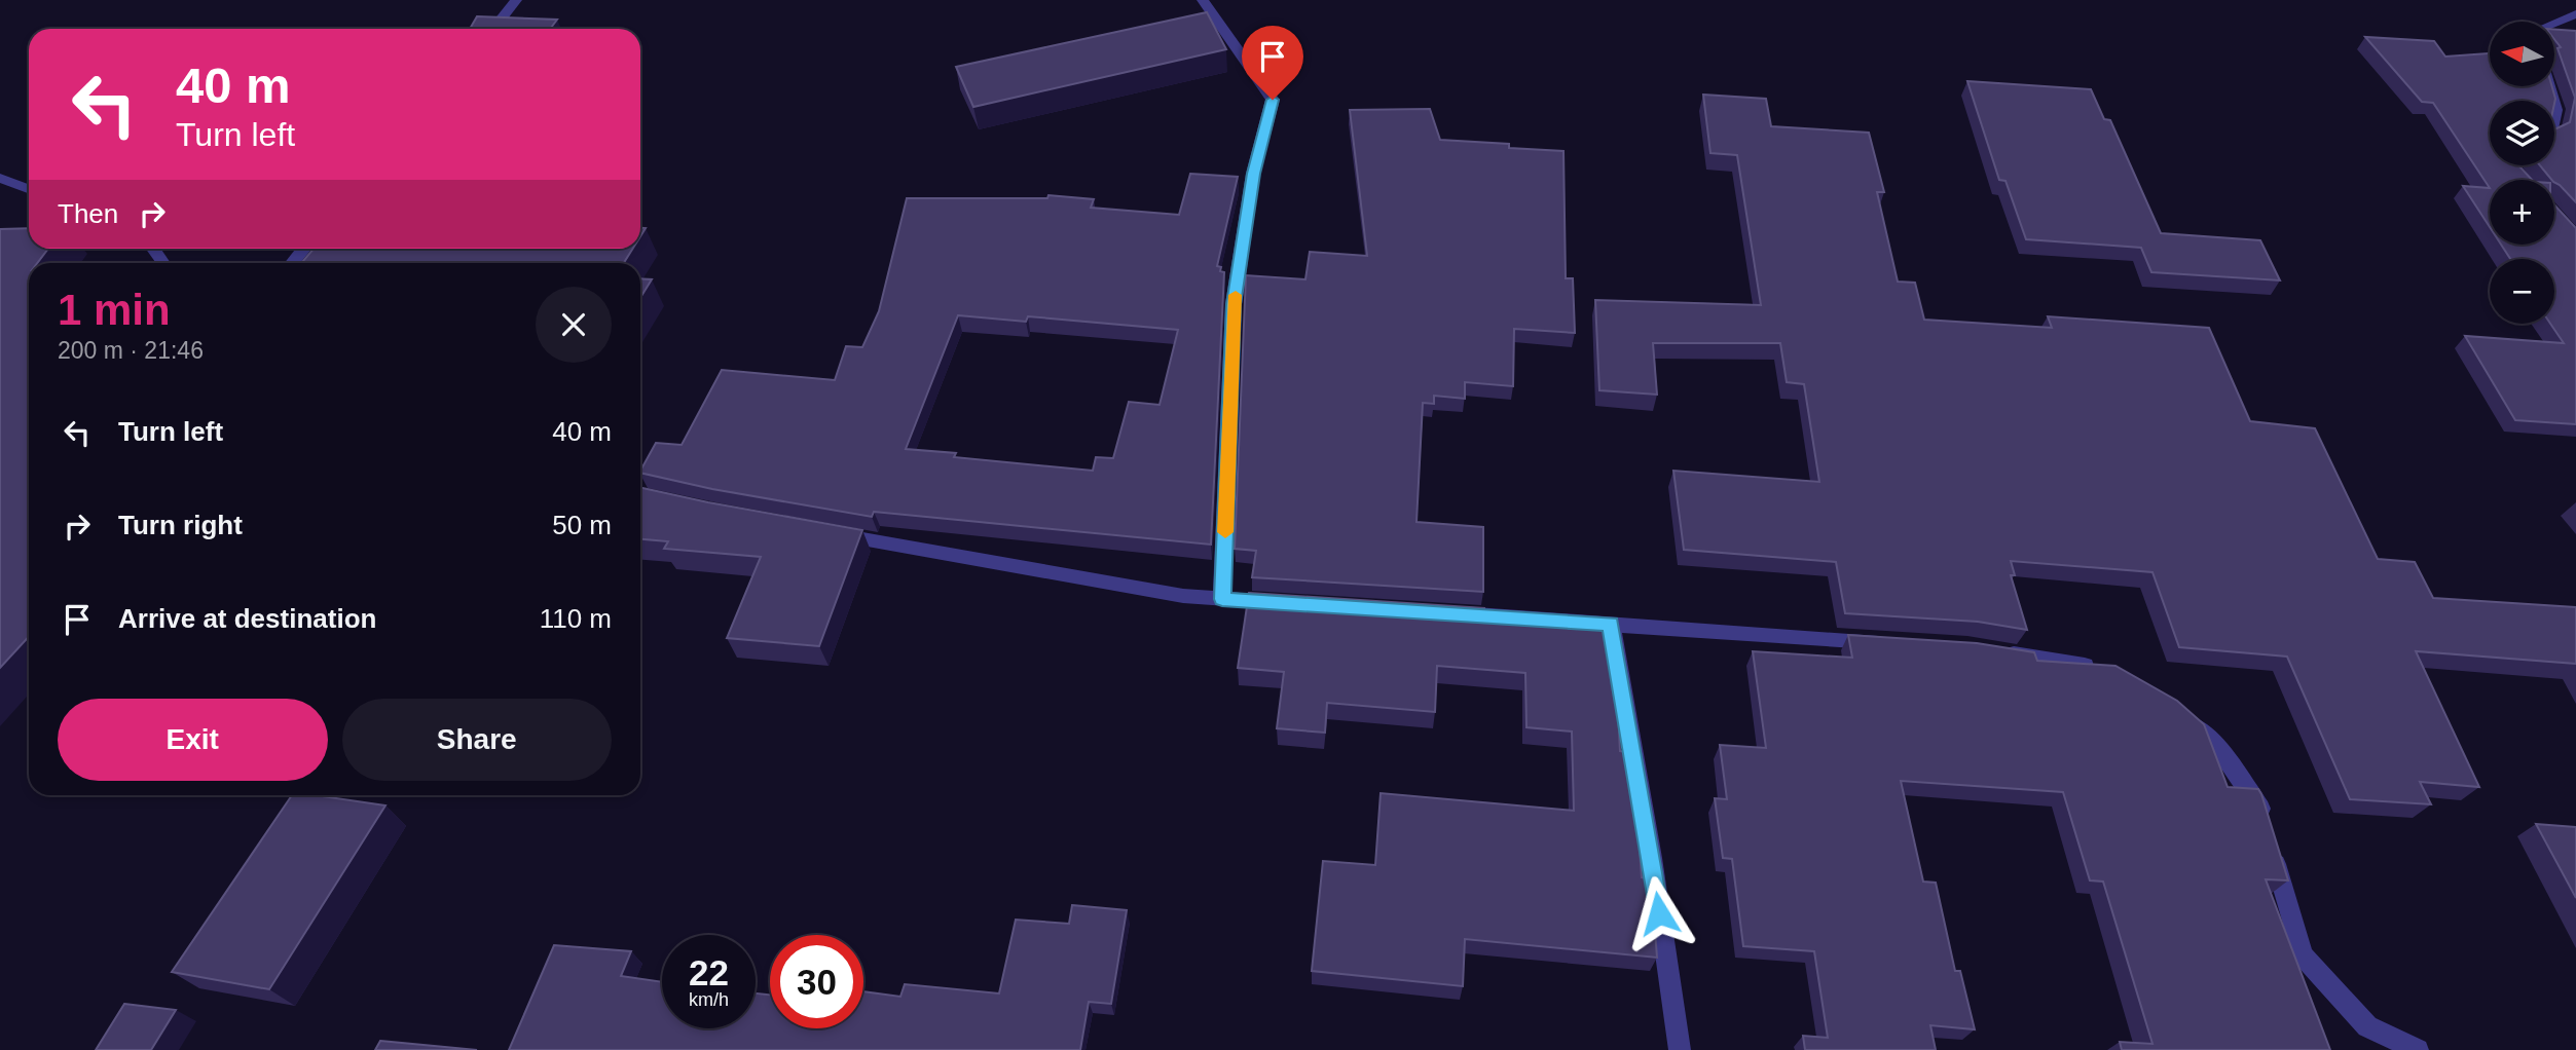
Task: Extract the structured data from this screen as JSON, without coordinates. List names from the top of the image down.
{
  "north": "left",
  "page": {
    "map_buttons": ["+", "−"],
    "turn": ["40 m", "Turn left"],
    "then": "Then",
    "heading": ["1 min", "200 m · 21:46"],
    "list": [
      {
        "name": "Turn left",
        "value": "40 m"
      },
      {
        "name": "Turn right",
        "value": "50 m"
      },
      {
        "name": "Arrive at destination",
        "value": "110 m"
      }
    ],
    "buttons": ["Exit", "Share"],
    "speed": "22 km/h",
    "limit": "30"
  }
}
